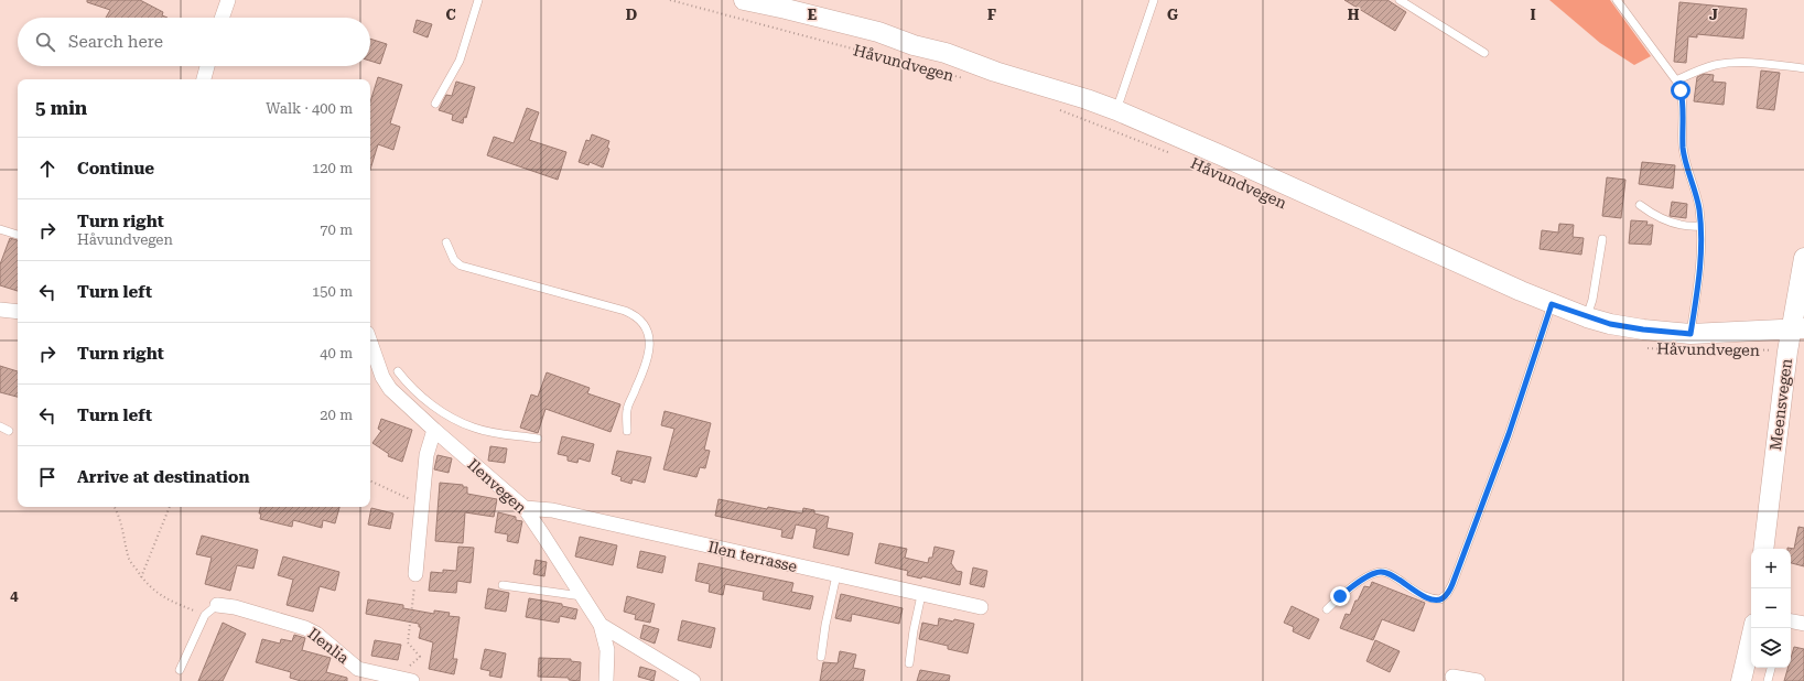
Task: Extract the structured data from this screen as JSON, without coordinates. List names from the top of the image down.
{
  "streets": {
    "main road": ["Håvundvegen", "Meensvegen"],
    "street": ["Ilenvegen", "Ilen terrasse", "Ilenlia"]
  },
  "crossings": [
    ["Håvundvegen", "Meensvegen"],
    ["Ilenvegen", "Ilen terrasse"]
  ],
  "page": {
    "search": "Search here",
    "heading": ["5 min", "Walk · 400 m"],
    "list": [
      ["Continue", "120 m"],
      ["Turn right", "Håvundvegen", "70 m"],
      ["Turn left", "150 m"],
      ["Turn right", "40 m"],
      ["Turn left", "20 m"],
      "Arrive at destination"
    ],
    "map_buttons": ["+", "−"]
  },
  "grid": {
    "columns": [
      "C",
      "D",
      "E",
      "F",
      "G",
      "H",
      "I",
      "J"
    ],
    "rows": ["4"]
  }
}
